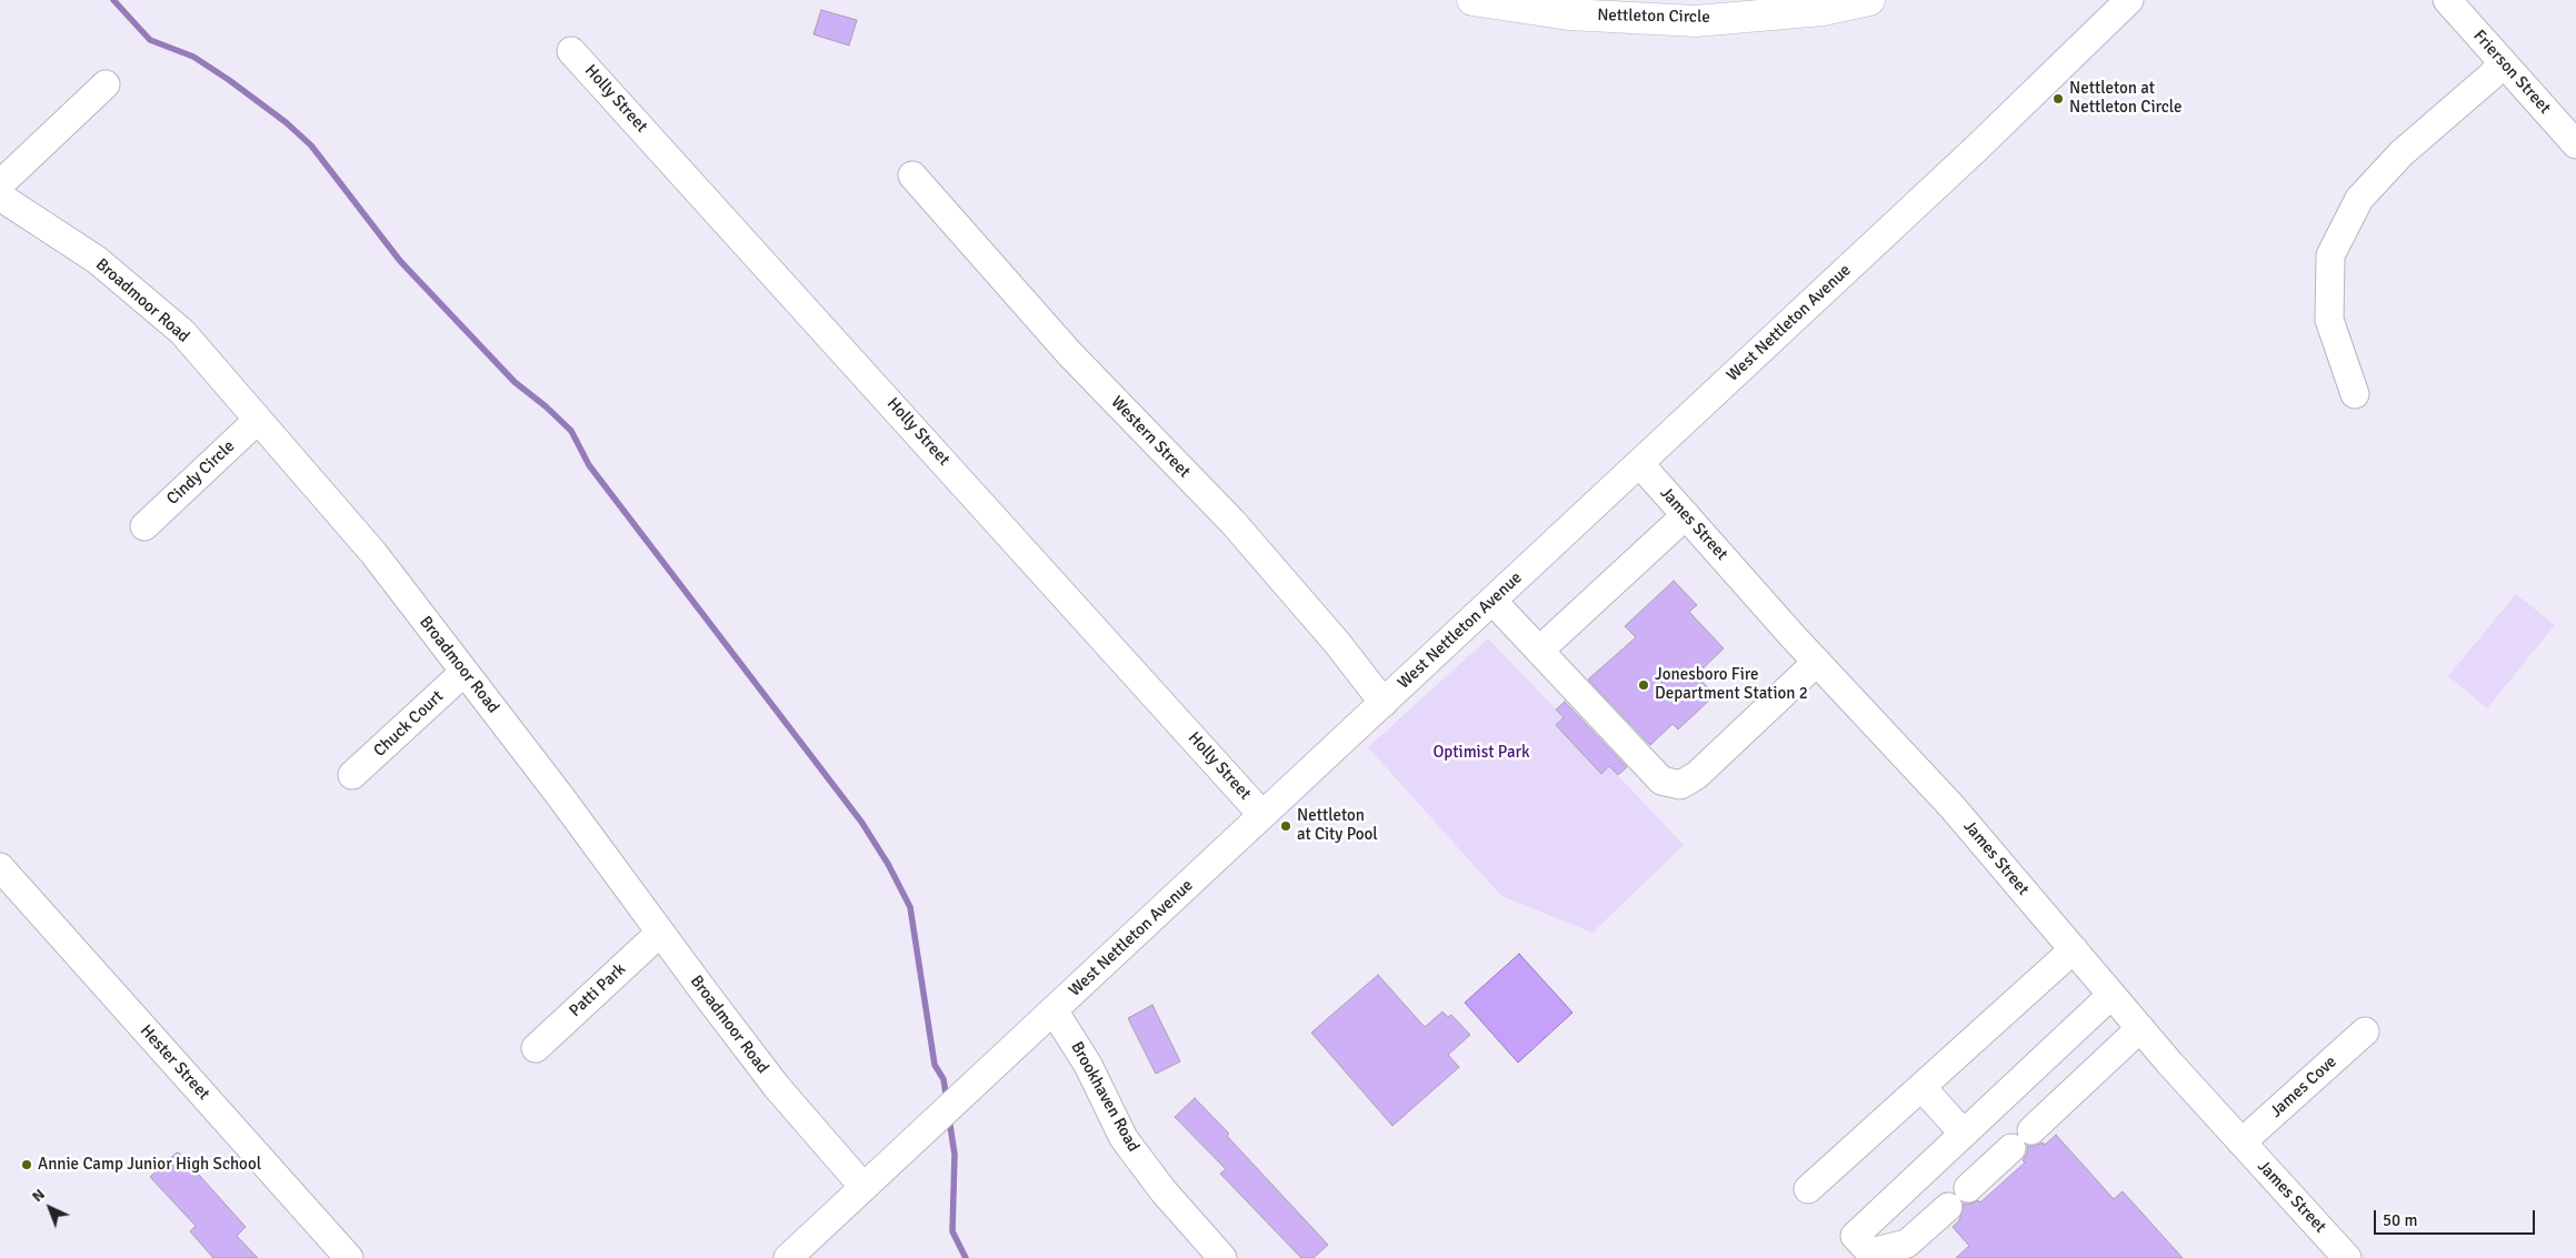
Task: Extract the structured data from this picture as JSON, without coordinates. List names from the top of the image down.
{
  "streets": {
    "main road": ["Nettleton Circle"],
    "street": [
      "Frierson Street",
      "Holly Street",
      "Broadmoor Road",
      "West Nettleton Avenue",
      "Western Street",
      "Cindy Circle",
      "James Street",
      "Chuck Court",
      "Patti Park",
      "Hester Street",
      "James Cove",
      "Brookhaven Road"
    ]
  },
  "crossings": [
    ["Holly Street", "West Nettleton Avenue"],
    ["Broadmoor Road", "West Nettleton Avenue"],
    ["Broadmoor Road", "Cindy Circle"],
    ["Broadmoor Road", "Chuck Court"],
    ["Broadmoor Road", "Patti Park"],
    ["West Nettleton Avenue", "Western Street"],
    ["West Nettleton Avenue", "James Street"],
    ["West Nettleton Avenue", "Brookhaven Road"],
    ["James Street", "James Cove"]
  ],
  "parks": ["Optimist Park"],
  "places": [
    "Nettleton at Nettleton Circle",
    "Jonesboro Fire Department Station 2",
    "Nettleton at City Pool",
    "Annie Camp Junior High School"
  ],
  "scale_bar": "50 m",
  "north": "top left"
}
